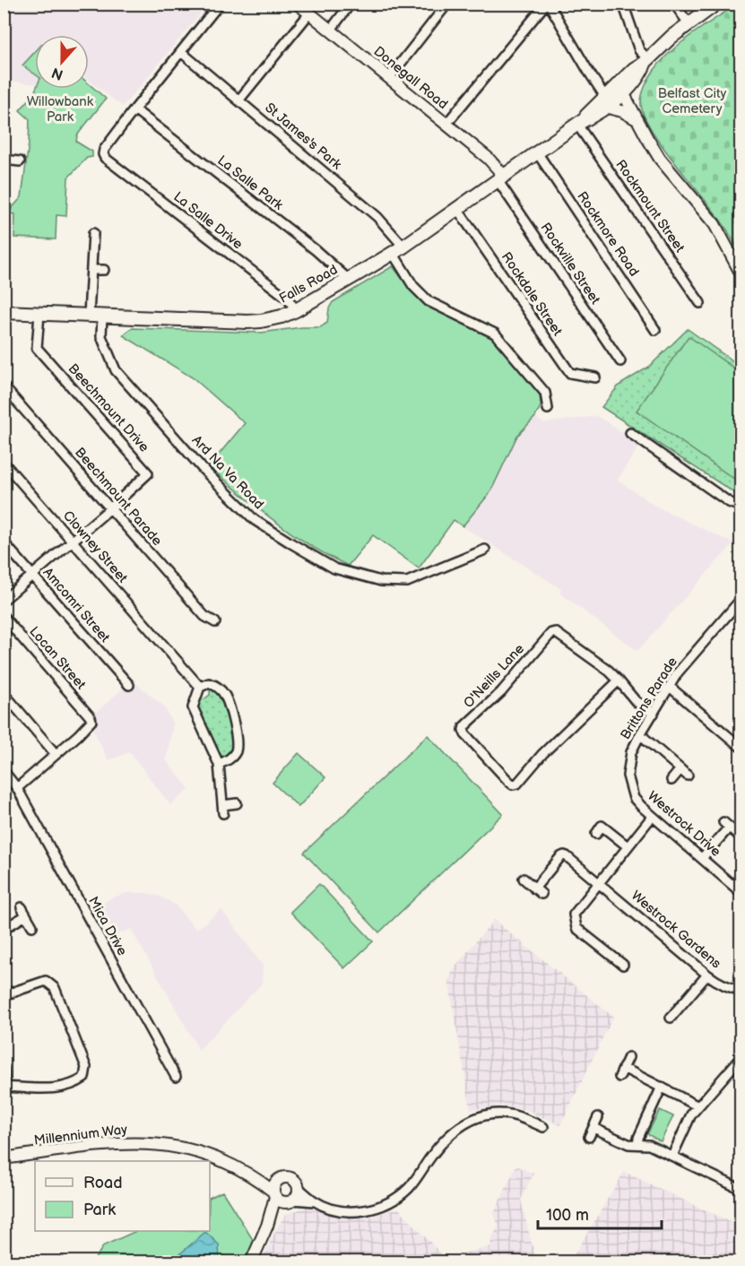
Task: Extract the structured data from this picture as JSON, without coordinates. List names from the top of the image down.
{
  "streets": {
    "main road": ["Falls Road"],
    "street": [
      "Donegall Road",
      "St James's Park",
      "La Salle Park",
      "Rockmount Street",
      "La Salle Drive",
      "Rockmore Road",
      "Rockville Street",
      "Rockdale Street",
      "Beechmount Drive",
      "Ard Na Va Road",
      "Beechmount Parade",
      "Clowney Street",
      "Amcomri Street",
      "Locan Street",
      "O'Neills Lane",
      "Brittons Parade",
      "Westrock Drive",
      "Mica Drive",
      "Westrock Gardens",
      "Millennium Way"
    ]
  },
  "crossings": [
    ["Donegall Road", "Rockville Street"],
    ["Donegall Road", "Falls Road"],
    ["St James's Park", "Falls Road"],
    ["La Salle Park", "La Salle Drive"],
    ["La Salle Park", "Falls Road"],
    ["Rockmount Street", "Falls Road"],
    ["La Salle Drive", "Falls Road"],
    ["Rockmore Road", "Falls Road"],
    ["Rockville Street", "Falls Road"],
    ["Falls Road", "Rockdale Street"],
    ["Falls Road", "Beechmount Drive"],
    ["Falls Road", "Ard Na Va Road"],
    ["Beechmount Drive", "Beechmount Parade"],
    ["O'Neills Lane", "Brittons Parade"],
    ["Brittons Parade", "Westrock Drive"]
  ],
  "parks": ["Belfast City Cemetery", "Willowbank Park"],
  "legend": ["Road", "Park"],
  "scale_bar": "100 m",
  "north": "bottom"
}
